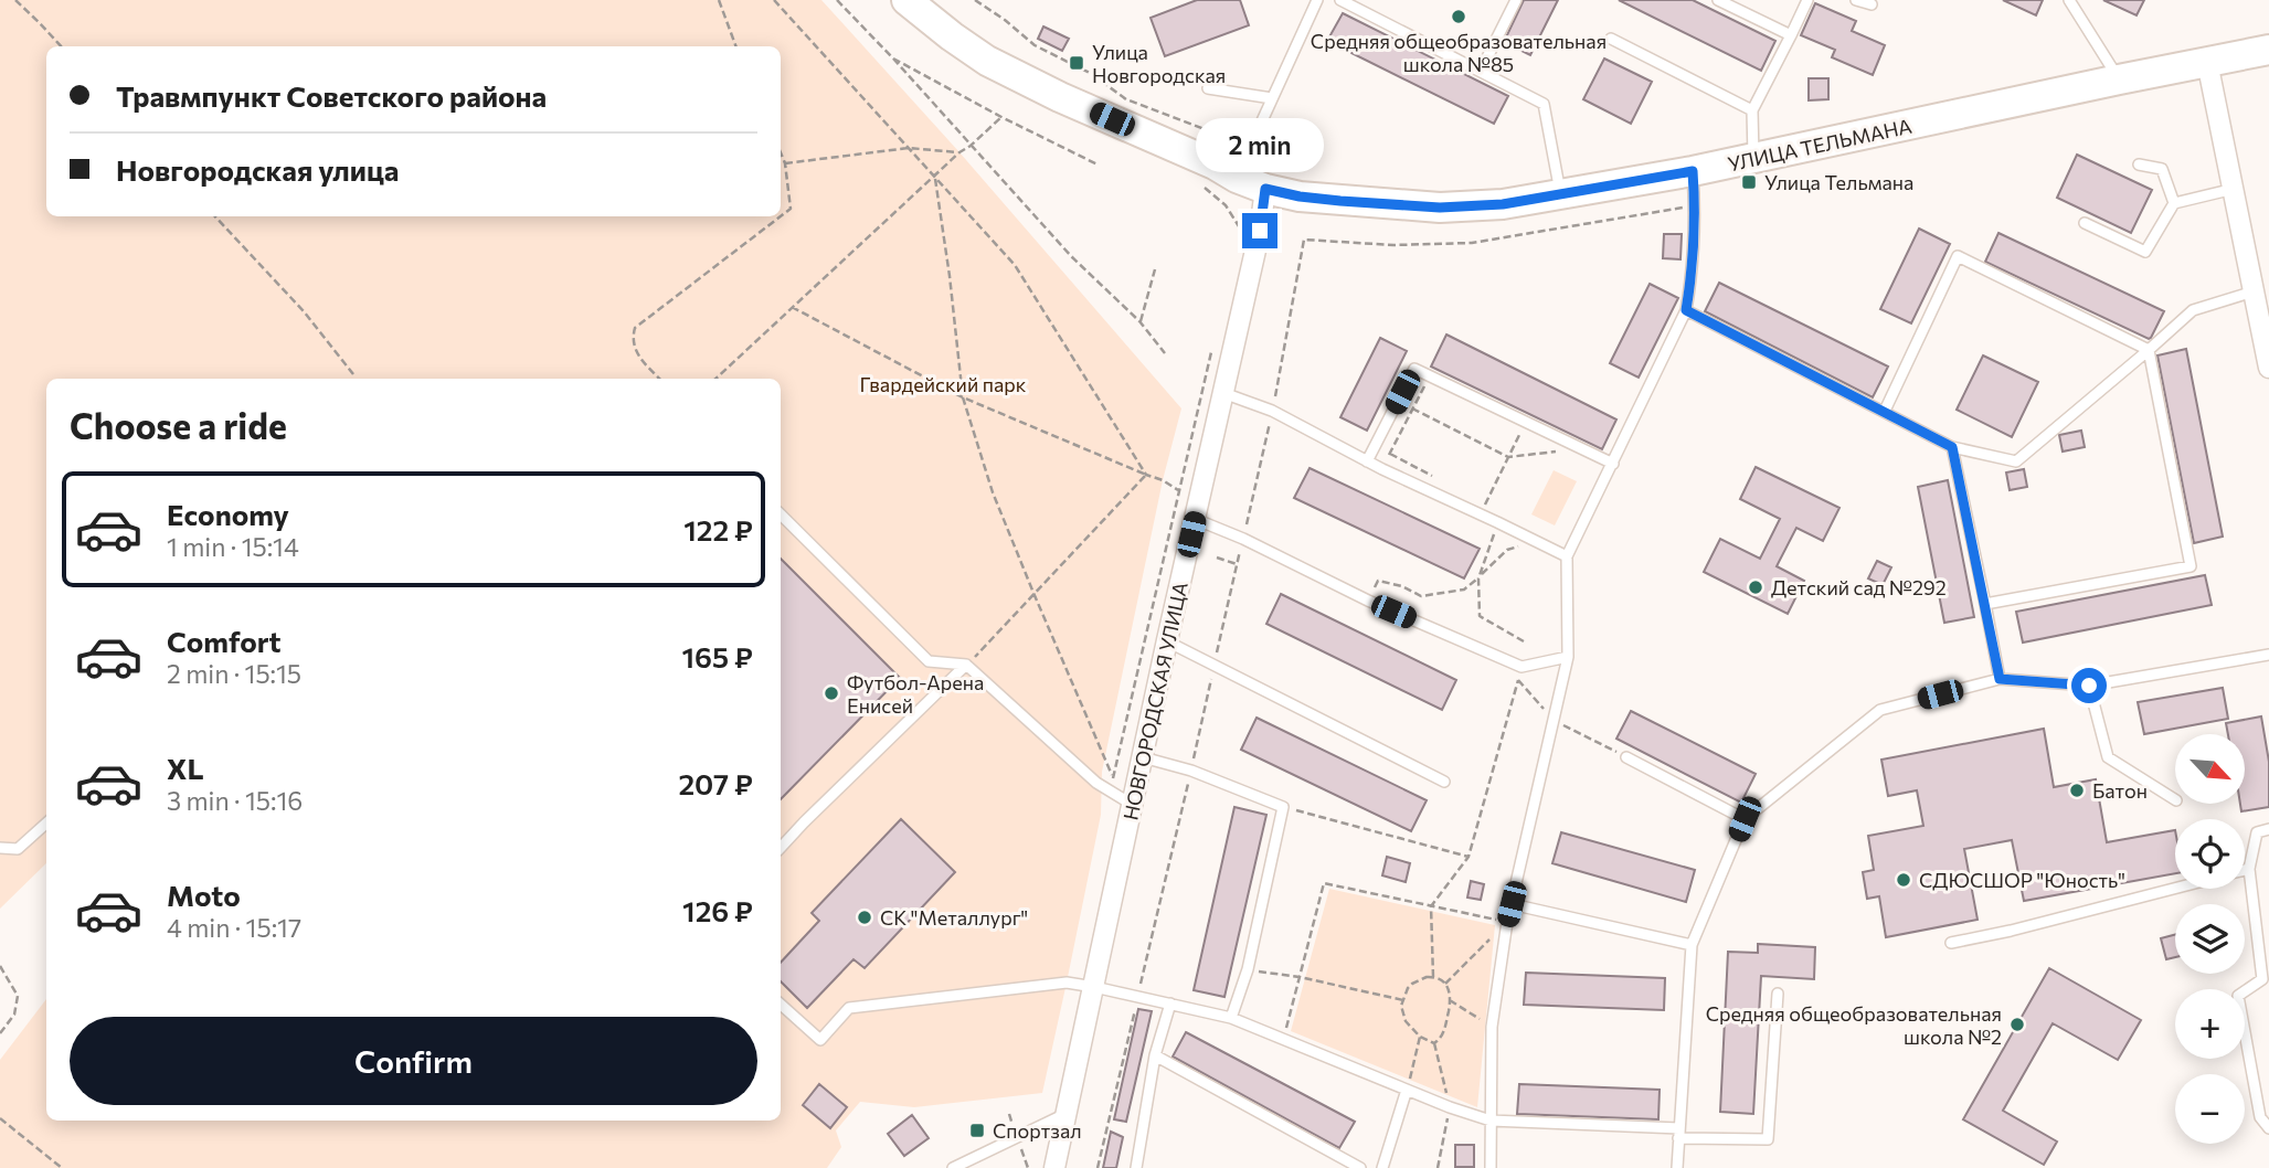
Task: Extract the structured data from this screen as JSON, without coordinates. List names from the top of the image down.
{
  "streets": {
    "main road": ["УЛИЦА ТЕЛЬМАНА"],
    "street": ["НОВГОРОДСКАЯ УЛИЦА"]
  },
  "crossings": [
    ["УЛИЦА ТЕЛЬМАНА", "НОВГОРОДСКАЯ УЛИЦА"]
  ],
  "parks": ["Гвардейский парк"],
  "places": {
    "other": [
      "Средняя общеобразовательная школа №85",
      "Детский сад №292",
      "Футбол-Арена Енисей",
      "Батон",
      "СДЮСШОР \"Юность\"",
      "СК \"Металлург\"",
      "Средняя общеобразовательная школа №2"
    ],
    "transit": ["Улица Новгородская", "Улица Тельмана", "Спортзал"]
  },
  "north": "bottom right",
  "page": {
    "banner": ["Травмпункт Советского района", "Новгородская улица"],
    "bubble": "2 min",
    "heading": "Choose a ride",
    "list": [
      {
        "name": "Economy",
        "note": "1 min · 15:14",
        "value": "122 ₽"
      },
      {
        "name": "Comfort",
        "note": "2 min · 15:15",
        "value": "165 ₽"
      },
      {
        "name": "XL",
        "note": "3 min · 15:16",
        "value": "207 ₽"
      },
      {
        "name": "Moto",
        "note": "4 min · 15:17",
        "value": "126 ₽"
      }
    ],
    "map_buttons": ["+", "−"],
    "buttons": "Confirm"
  }
}
